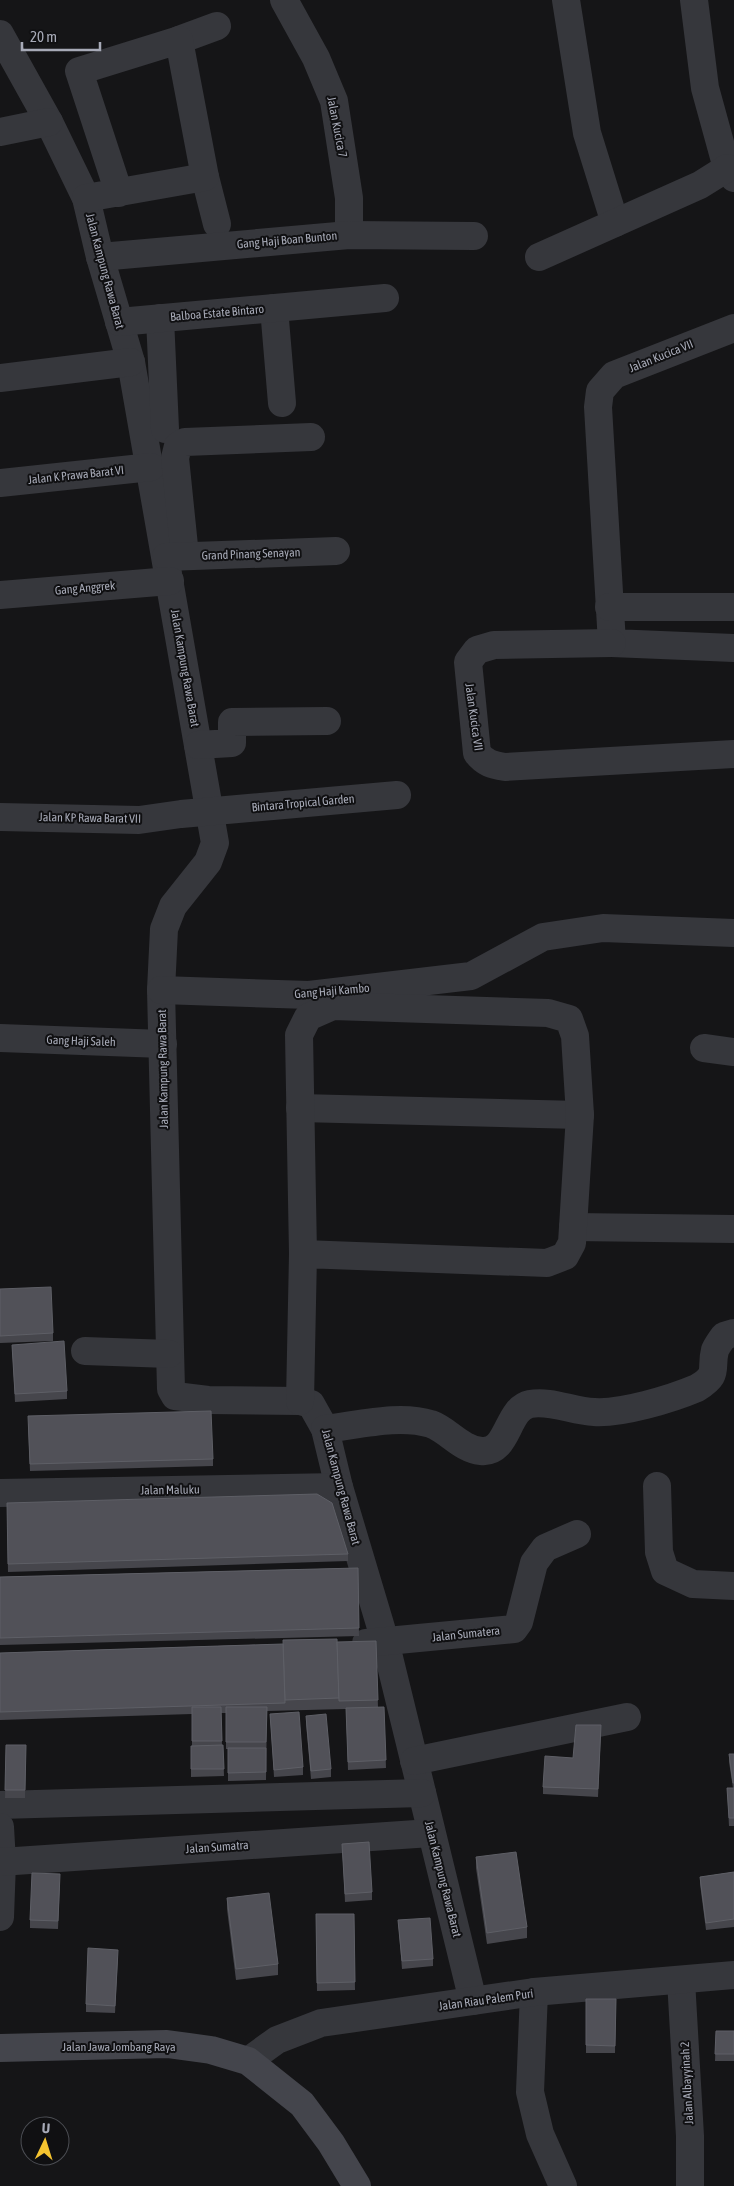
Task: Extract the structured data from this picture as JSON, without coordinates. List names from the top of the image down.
{
  "streets": {
    "main road": ["Jalan Jawa Jombang Raya"],
    "street": [
      "Jalan Kucica 7",
      "Gang Haji Boan Bunton",
      "Jalan Kampung Rawa Barat",
      "Balboa Estate Bintaro",
      "Jalan Kucica VII",
      "Jalan K Prawa Barat VI",
      "Grand Pinang Senayan",
      "Gang Anggrek",
      "Bintara Tropical Garden",
      "Jalan KP Rawa Barat VII",
      "Gang Haji Kambo",
      "Gang Haji Saleh",
      "Jalan Maluku",
      "Jalan Sumatera",
      "Jalan Sumatra",
      "Jalan Riau Palem Puri",
      "Jalan Albayyinah 2"
    ]
  },
  "crossings": [
    ["Jalan Kucica 7", "Gang Haji Boan Bunton"],
    ["Gang Haji Boan Bunton", "Jalan Kampung Rawa Barat"],
    ["Jalan Kampung Rawa Barat", "Jalan K Prawa Barat VI"],
    ["Jalan Kampung Rawa Barat", "Grand Pinang Senayan"],
    ["Jalan Kampung Rawa Barat", "Gang Anggrek"],
    ["Jalan Kampung Rawa Barat", "Bintara Tropical Garden"],
    ["Jalan Kampung Rawa Barat", "Jalan KP Rawa Barat VII"],
    ["Jalan Kampung Rawa Barat", "Gang Haji Kambo"],
    ["Jalan Kampung Rawa Barat", "Gang Haji Saleh"],
    ["Jalan Kampung Rawa Barat", "Jalan Maluku"],
    ["Jalan Kampung Rawa Barat", "Jalan Sumatera"],
    ["Jalan Kampung Rawa Barat", "Jalan Sumatra"],
    ["Jalan Kampung Rawa Barat", "Jalan Riau Palem Puri"],
    ["Grand Pinang Senayan", "Gang Anggrek"],
    ["Bintara Tropical Garden", "Jalan KP Rawa Barat VII"],
    ["Jalan Riau Palem Puri", "Jalan Jawa Jombang Raya"],
    ["Jalan Riau Palem Puri", "Jalan Albayyinah 2"]
  ],
  "scale_bar": "20 m",
  "north": "top"
}
